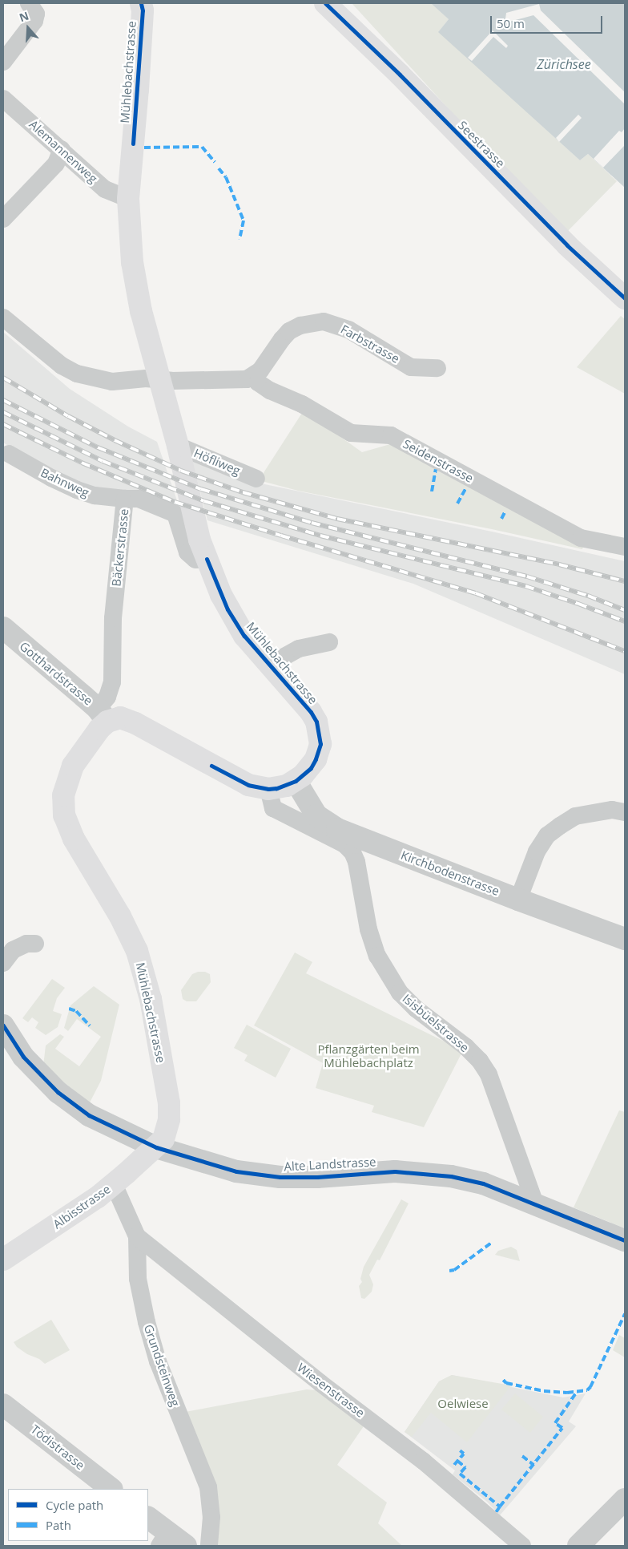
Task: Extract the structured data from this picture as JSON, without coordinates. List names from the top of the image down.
{
  "streets": {
    "main road": ["Mühlebachstrasse", "Seestrasse", "Albisstrasse"],
    "street": [
      "Alemannenweg",
      "Farbstrasse",
      "Seidenstrasse",
      "Höfliweg",
      "Bahnweg",
      "Bäckerstrasse",
      "Gotthardstrasse",
      "Kirchbodenstrasse",
      "Isisbüelstrasse",
      "Alte Landstrasse",
      "Grundsteinweg",
      "Wiesenstrasse",
      "Tödistrasse"
    ]
  },
  "crossings": [
    ["Mühlebachstrasse", "Alemannenweg"],
    ["Mühlebachstrasse", "Höfliweg"],
    ["Mühlebachstrasse", "Bäckerstrasse"],
    ["Mühlebachstrasse", "Gotthardstrasse"],
    ["Mühlebachstrasse", "Kirchbodenstrasse"],
    ["Mühlebachstrasse", "Isisbüelstrasse"],
    ["Mühlebachstrasse", "Alte Landstrasse"],
    ["Mühlebachstrasse", "Albisstrasse"],
    ["Farbstrasse", "Seidenstrasse"],
    ["Bahnweg", "Bäckerstrasse"],
    ["Bäckerstrasse", "Gotthardstrasse"],
    ["Isisbüelstrasse", "Alte Landstrasse"],
    ["Alte Landstrasse", "Albisstrasse"],
    ["Albisstrasse", "Grundsteinweg"],
    ["Grundsteinweg", "Wiesenstrasse"]
  ],
  "water": ["Zürichsee"],
  "parks": ["Pflanzgärten beim Mühlebachplatz", "Oelwiese"],
  "legend": ["Cycle path", "Path"],
  "scale_bar": "50 m",
  "north": "top"
}
